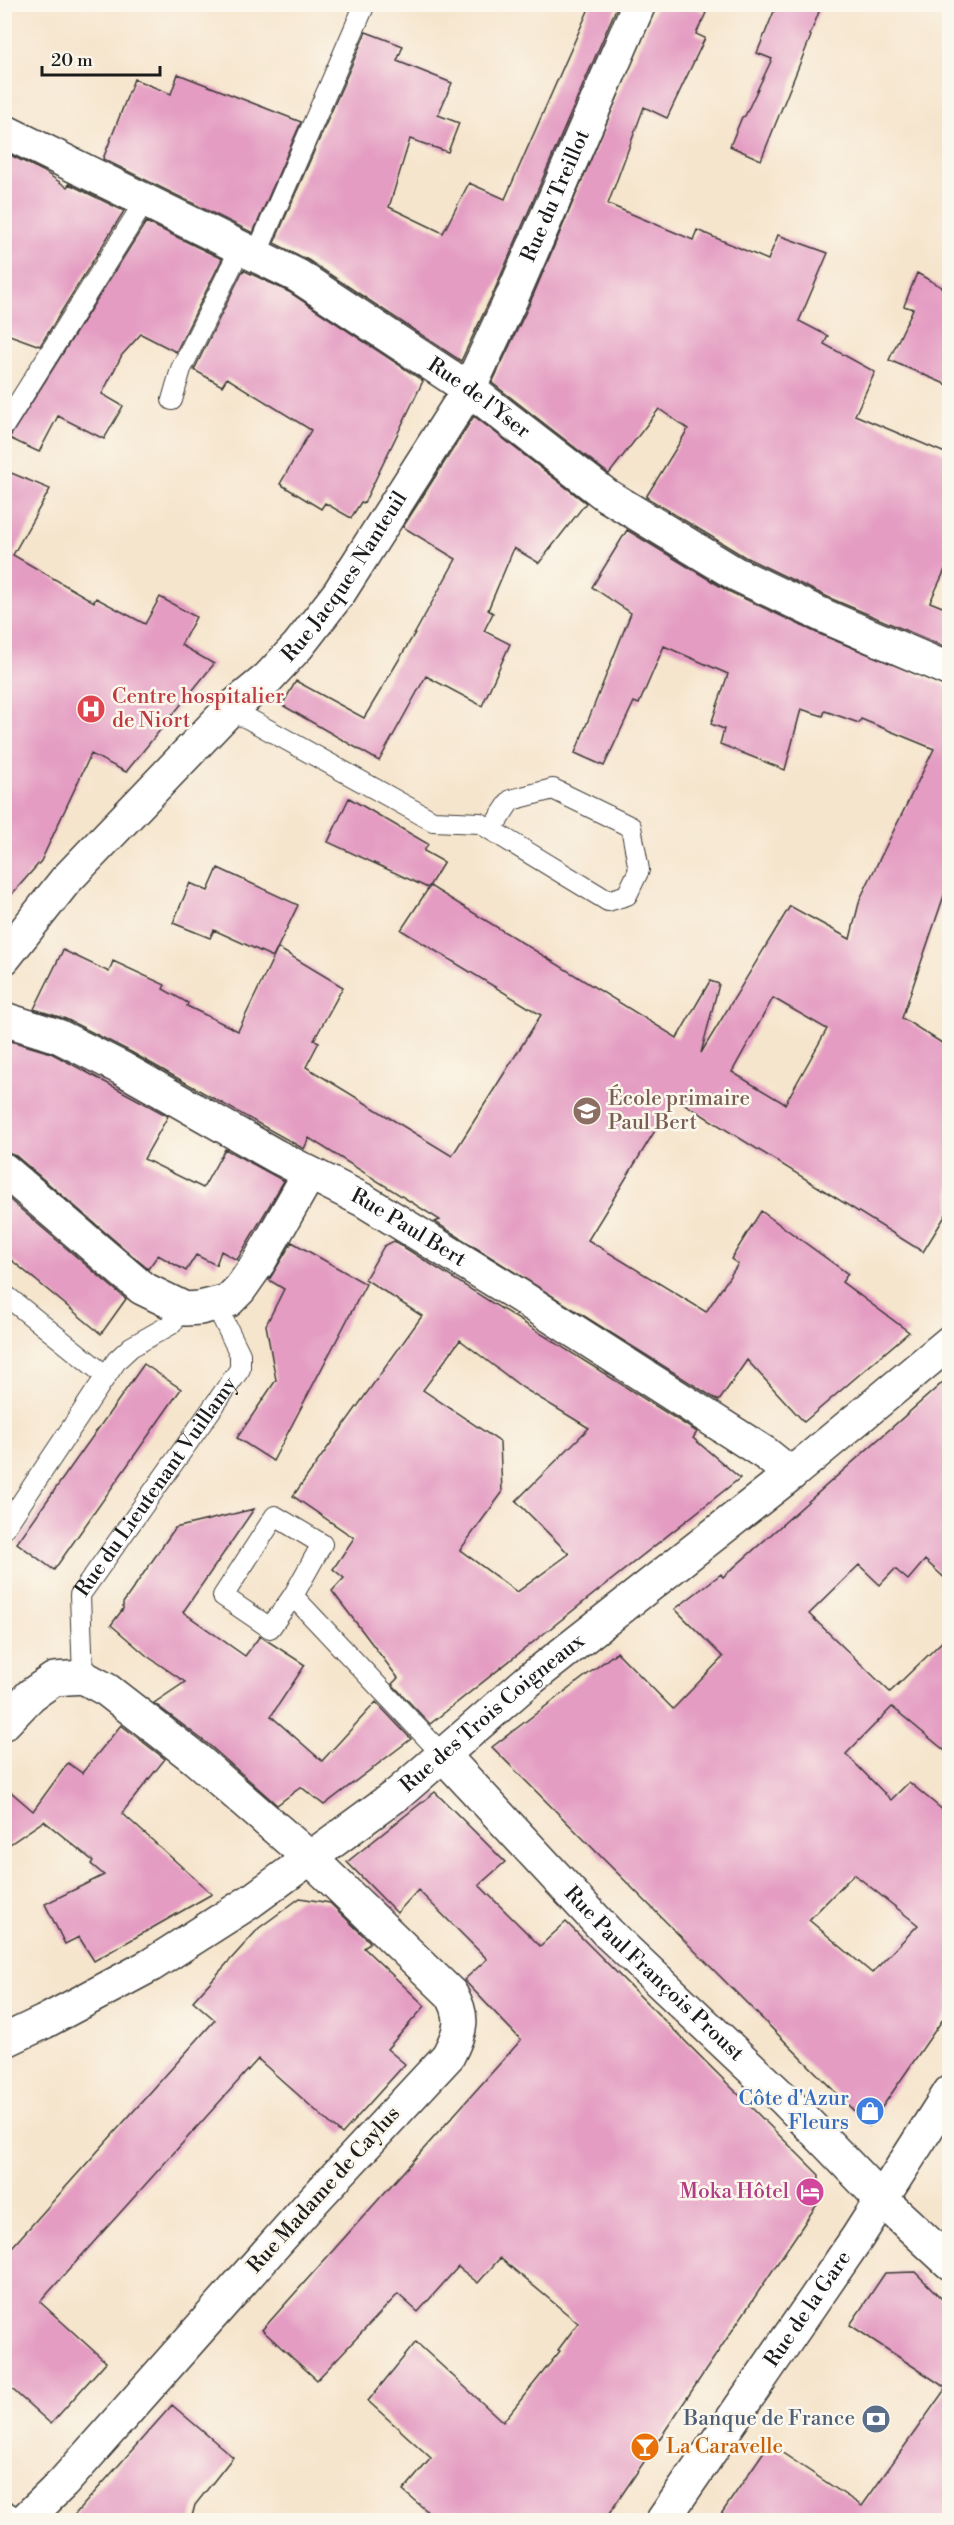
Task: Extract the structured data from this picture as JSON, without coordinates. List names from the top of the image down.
{
  "streets": {
    "street": [
      "Rue du Treillot",
      "Rue de l'Yser",
      "Rue Jacques Nanteuil",
      "Rue Paul Bert",
      "Rue des Trois Coigneaux",
      "Rue Paul François Proust",
      "Rue Madame de Caylus",
      "Rue de la Gare"
    ],
    "lane": ["Rue du Lieutenant Vuillamy"]
  },
  "crossings": [
    ["Rue du Treillot", "Rue de l'Yser"],
    ["Rue du Treillot", "Rue Jacques Nanteuil"],
    ["Rue de l'Yser", "Rue Jacques Nanteuil"],
    ["Rue Paul Bert", "Rue des Trois Coigneaux"],
    ["Rue des Trois Coigneaux", "Rue Paul François Proust"],
    ["Rue des Trois Coigneaux", "Rue Madame de Caylus"],
    ["Rue Paul François Proust", "Rue de la Gare"]
  ],
  "places": {
    "hospital": ["Centre hospitalier de Niort"],
    "school or university": ["École primaire Paul Bert"],
    "shop": ["Côte d'Azur Fleurs"],
    "hotel": ["Moka Hôtel"],
    "bank": ["Banque de France"],
    "bar": ["La Caravelle"]
  },
  "scale_bar": "20 m"
}
